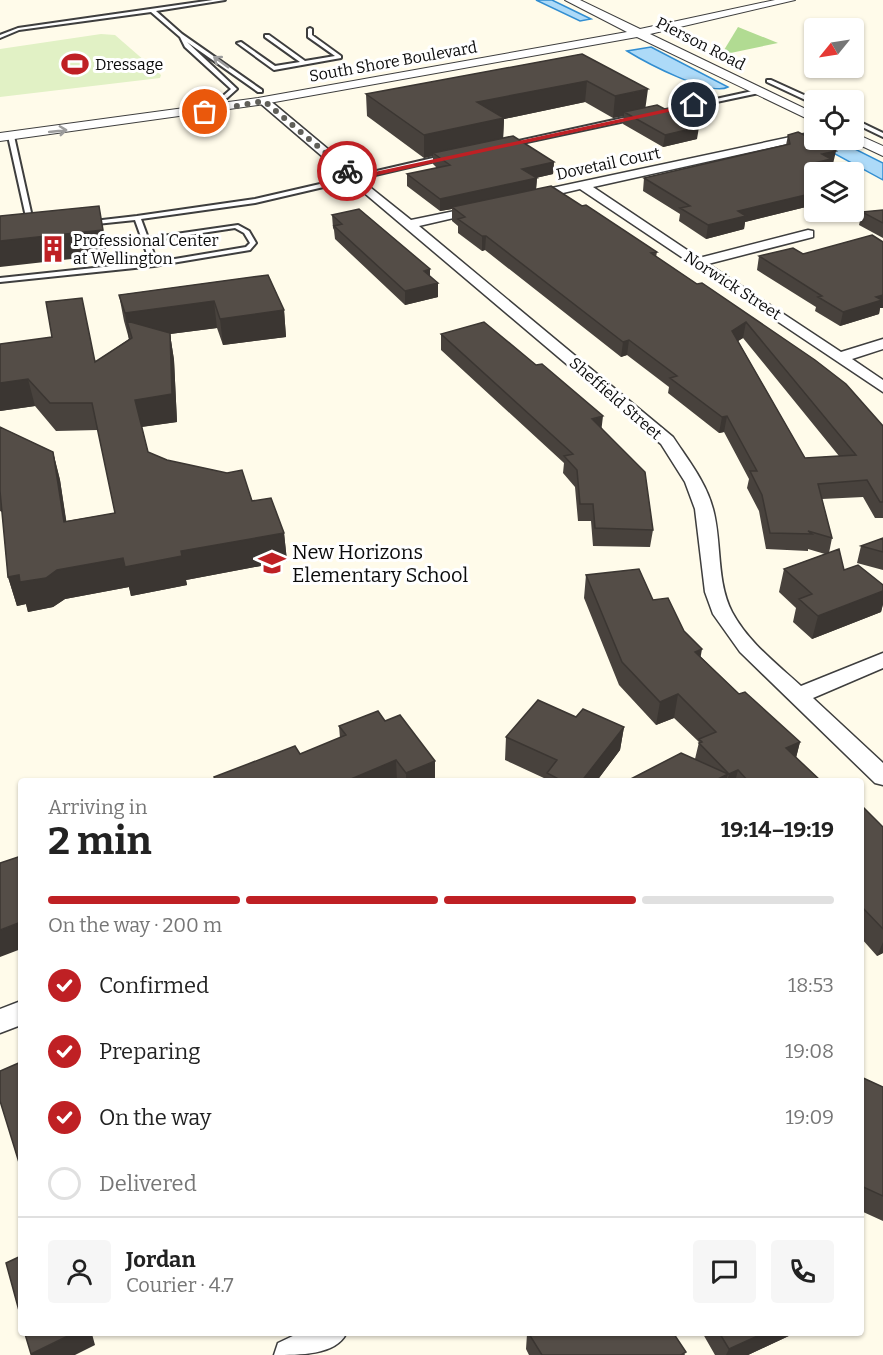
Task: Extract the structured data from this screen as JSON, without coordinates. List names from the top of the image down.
{
  "streets": {
    "street": [
      "Pierson Road",
      "South Shore Boulevard",
      "Dovetail Court",
      "Norwick Street",
      "Sheffield Street"
    ]
  },
  "crossings": [
    ["Pierson Road", "South Shore Boulevard"],
    ["South Shore Boulevard", "Sheffield Street"],
    ["Dovetail Court", "Norwick Street"]
  ],
  "places": {
    "sports": ["Dressage"],
    "building": ["Professional Center at Wellington"],
    "school or university": ["New Horizons Elementary School"]
  },
  "north": "bottom left",
  "page": {
    "heading": ["2 min", "Arriving in", "19:14–19:19"],
    "panel": ["Jordan", "Courier · 4.7"],
    "bar": "On the way · 200 m",
    "list": [
      ["Confirmed", "18:53"],
      ["Preparing", "19:08"],
      ["On the way", "19:09"],
      "Delivered"
    ]
  }
}
